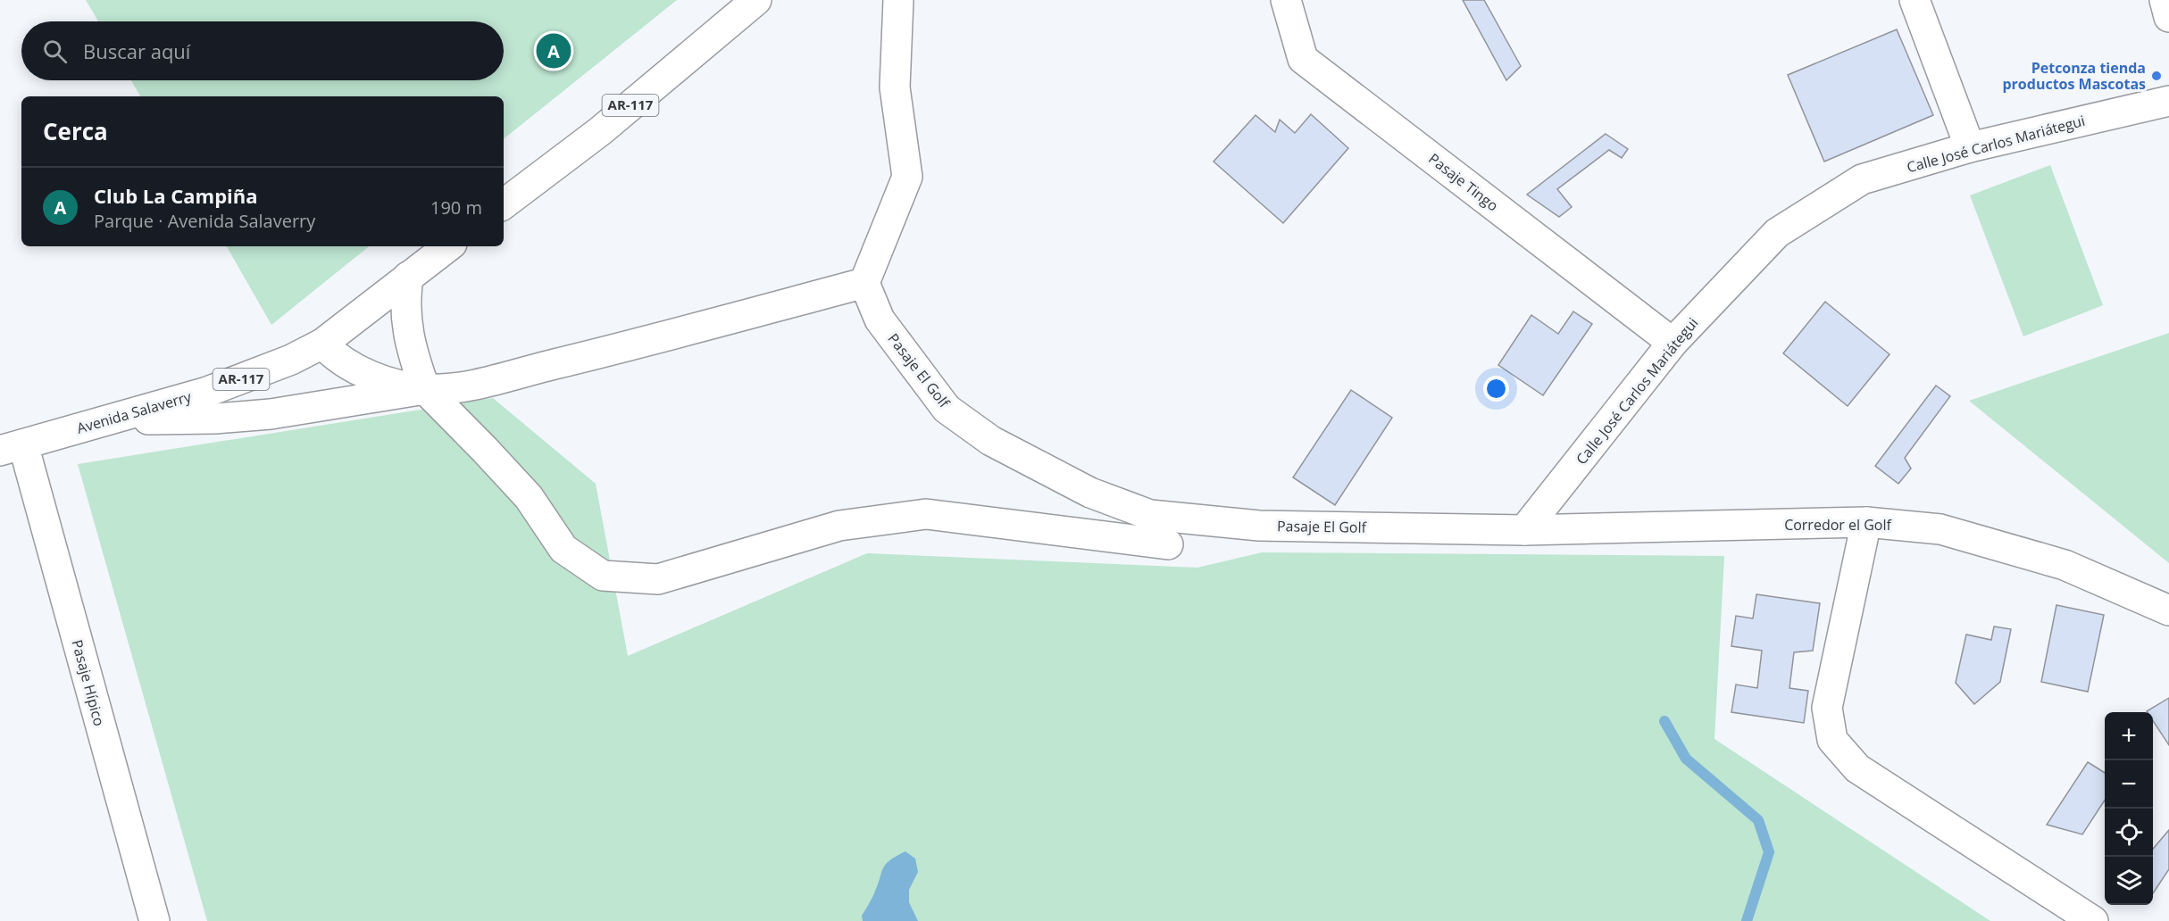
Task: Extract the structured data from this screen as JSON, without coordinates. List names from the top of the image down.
{
  "streets": {
    "street": [
      "AR-117",
      "Calle José Carlos Mariátegui",
      "Pasaje Tingo",
      "Pasaje El Golf",
      "Avenida Salaverry",
      "Corredor el Golf",
      "Pasaje Hípico"
    ]
  },
  "crossings": [
    ["Calle José Carlos Mariátegui", "Pasaje Tingo"],
    ["Calle José Carlos Mariátegui", "Pasaje El Golf"],
    ["Calle José Carlos Mariátegui", "Corredor el Golf"],
    ["Pasaje El Golf", "Corredor el Golf"],
    ["Avenida Salaverry", "Pasaje Hípico"]
  ],
  "places": ["Petconza tienda productos Mascotas"],
  "page": {
    "search": "Buscar aquí",
    "pins": "A",
    "heading": "Cerca",
    "list": [
      {
        "mark": "A",
        "name": "Club La Campiña",
        "note": "Parque · Avenida Salaverry",
        "value": "190 m"
      }
    ],
    "map_buttons": ["+", "−"]
  }
}
